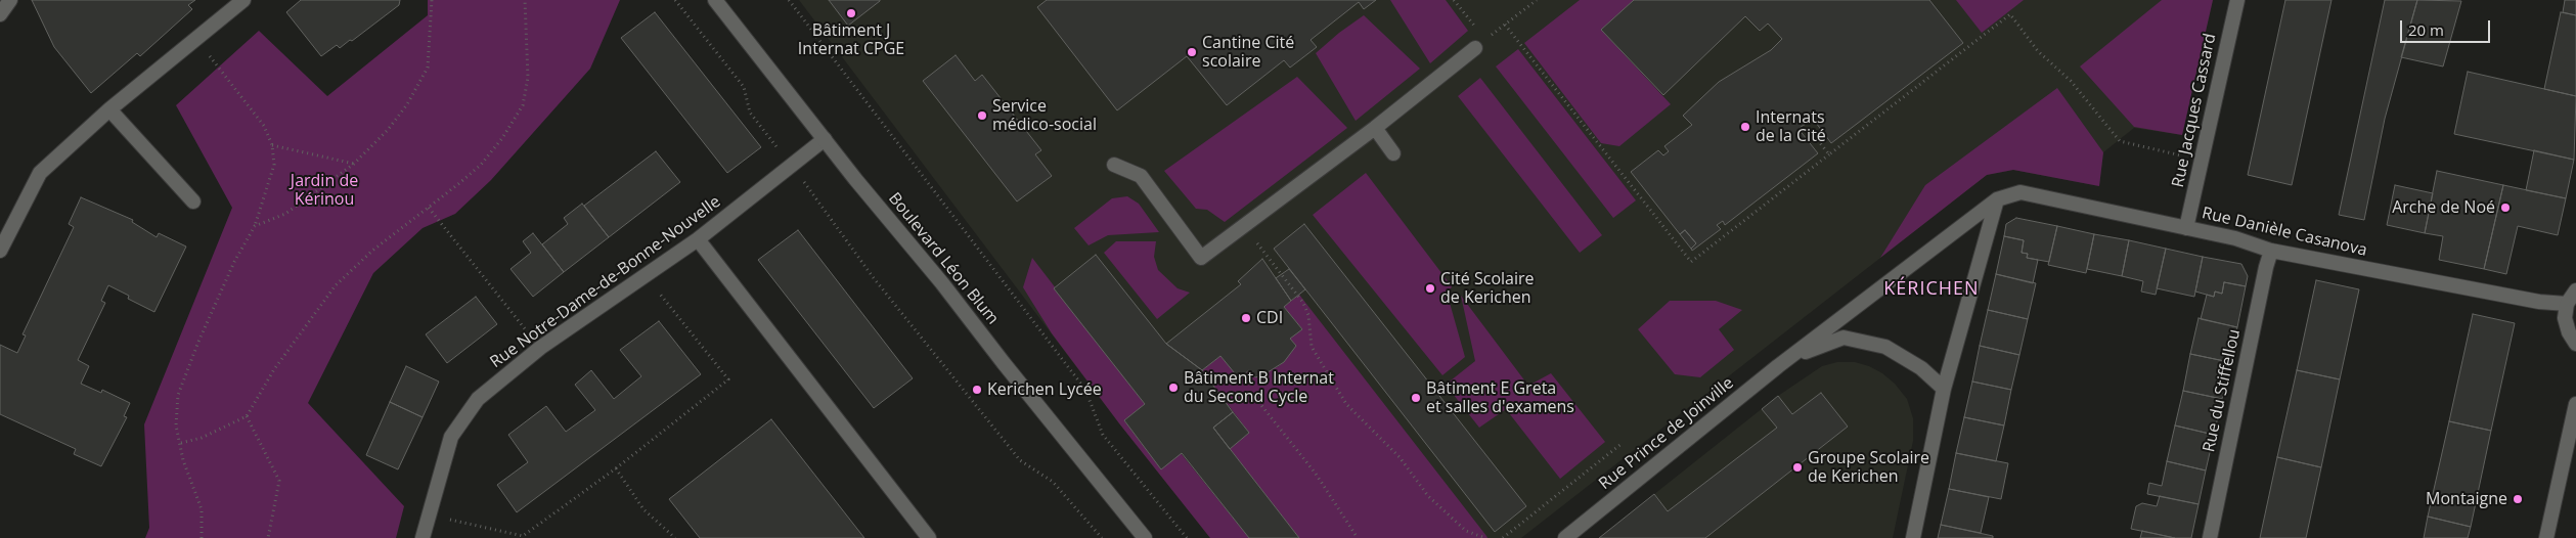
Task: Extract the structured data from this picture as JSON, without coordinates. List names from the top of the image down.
{
  "streets": {
    "street": [
      "Rue Jacques Cassard",
      "Rue Danièle Casanova",
      "Boulevard Léon Blum",
      "Rue Notre-Dame-de-Bonne-Nouvelle",
      "Rue du Stiffellou",
      "Rue Prince de Joinville"
    ]
  },
  "crossings": [
    ["Rue Jacques Cassard", "Rue Danièle Casanova"],
    ["Rue Danièle Casanova", "Rue du Stiffellou"],
    ["Rue Danièle Casanova", "Rue Prince de Joinville"],
    ["Boulevard Léon Blum", "Rue Notre-Dame-de-Bonne-Nouvelle"]
  ],
  "districts": ["KÉRICHEN"],
  "parks": ["Jardin de Kérinou"],
  "places": [
    "Bâtiment J Internat CPGE",
    "Cantine Cité scolaire",
    "Service médico-social",
    "Internats de la Cité",
    "Arche de Noé",
    "Cité Scolaire de Kerichen",
    "CDI",
    "Bâtiment B Internat du Second Cycle",
    "Kerichen Lycée",
    "Bâtiment E Greta et salles d'examens",
    "Groupe Scolaire de Kerichen",
    "Montaigne"
  ],
  "scale_bar": "20 m"
}
